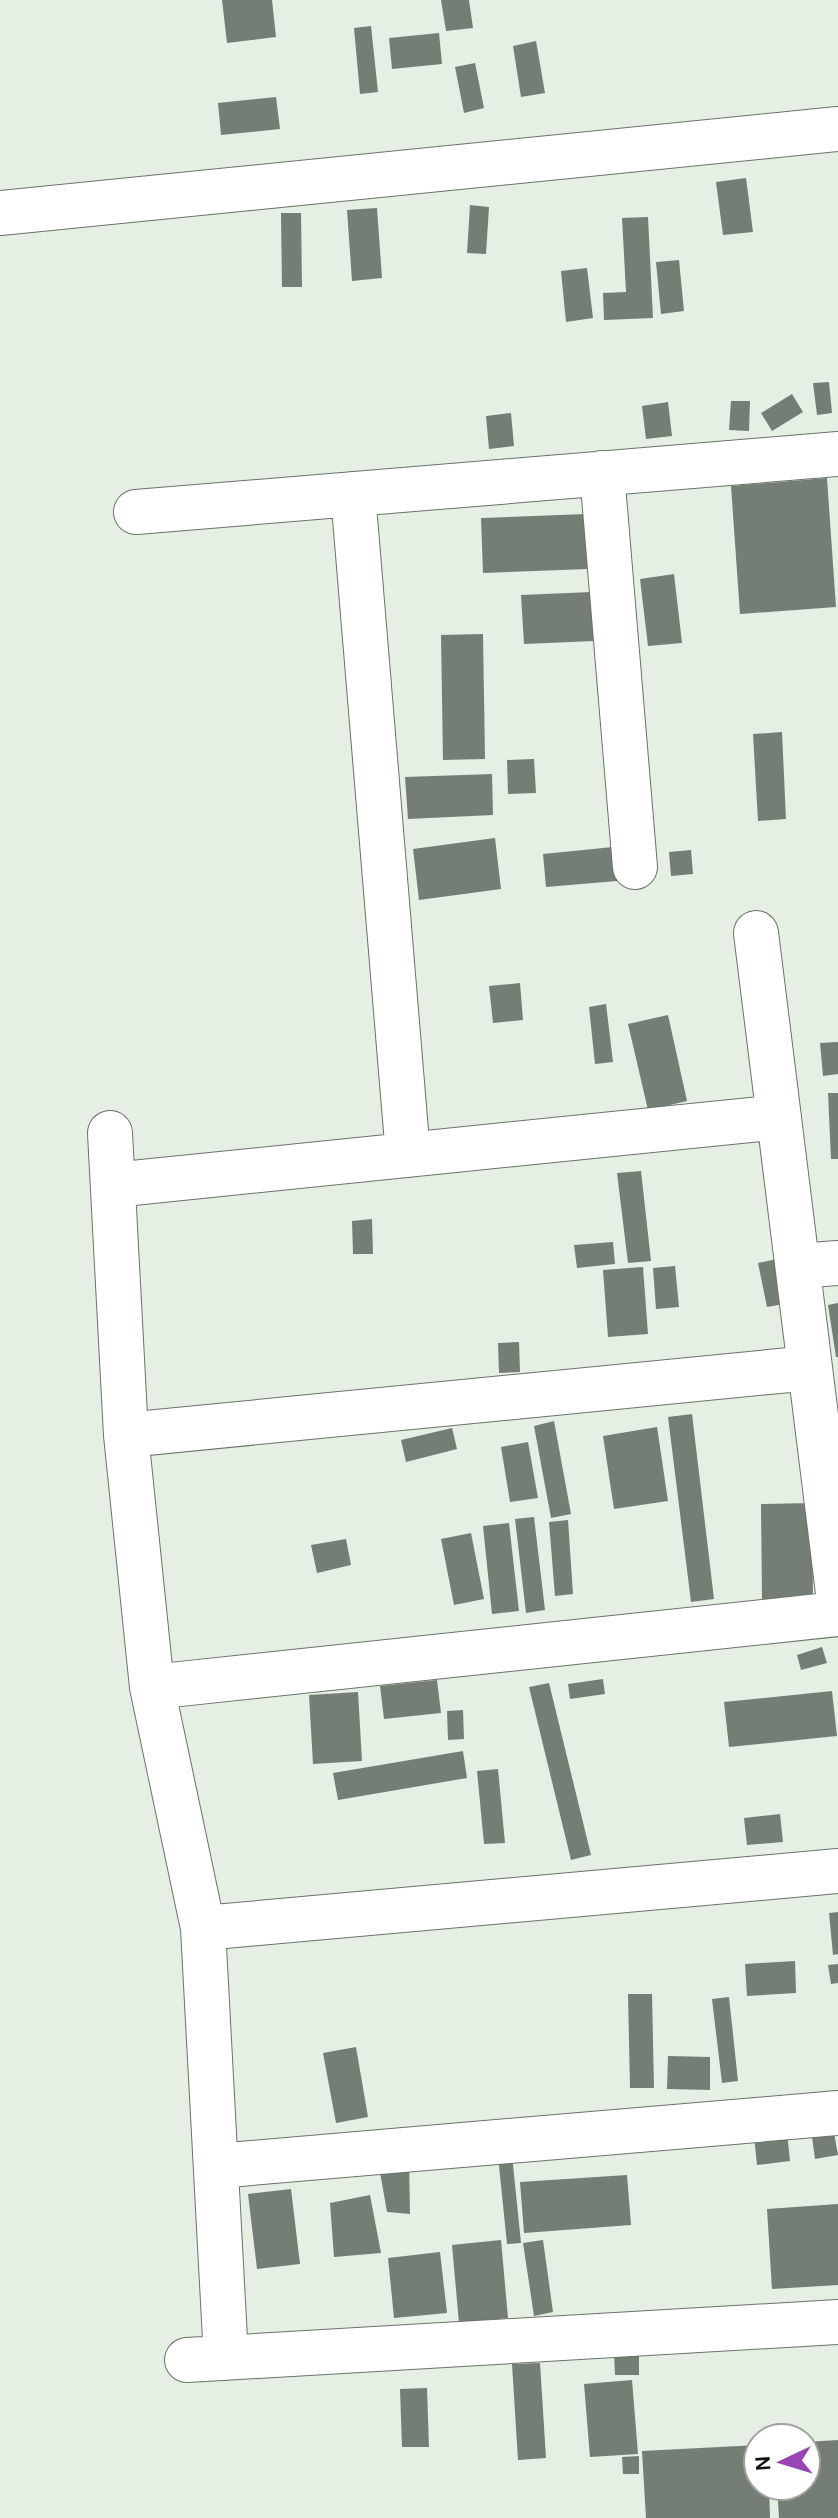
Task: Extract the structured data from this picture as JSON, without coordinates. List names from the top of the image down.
{
  "north": "left"
}
